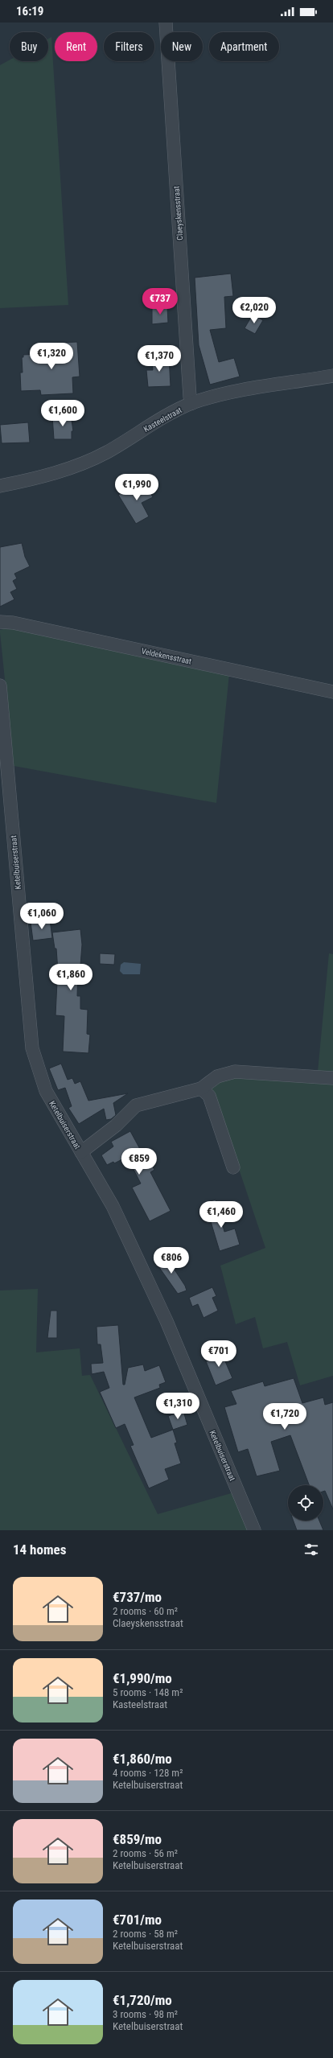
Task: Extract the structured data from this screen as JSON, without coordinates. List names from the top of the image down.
{
  "streets": {
    "street": [
      "Claeyskensstraat",
      "Kasteelstraat",
      "Veldekensstraat",
      "Ketelbuiserstraat"
    ]
  },
  "crossings": [
    ["Claeyskensstraat", "Kasteelstraat"]
  ],
  "page": {
    "status": "16:19",
    "chip": [
      "Buy",
      "Rent",
      "Filters",
      "New",
      "Apartment"
    ],
    "price": [
      "€737",
      "€2,020",
      "€1,320",
      "€1,370",
      "€1,600",
      "€1,990",
      "€1,060",
      "€1,860",
      "€859",
      "€1,460",
      "€806",
      "€701",
      "€1,310",
      "€1,720"
    ],
    "heading": "14 homes",
    "list": [
      {
        "name": "€737/mo",
        "note": "2 rooms · 60 m² · Claeyskensstraat"
      },
      {
        "name": "€1,990/mo",
        "note": "5 rooms · 148 m² · Kasteelstraat"
      },
      {
        "name": "€1,860/mo",
        "note": "4 rooms · 128 m² · Ketelbuiserstraat"
      },
      {
        "name": "€859/mo",
        "note": "2 rooms · 56 m² · Ketelbuiserstraat"
      },
      {
        "name": "€701/mo",
        "note": "2 rooms · 58 m² · Ketelbuiserstraat"
      },
      {
        "name": "€1,720/mo",
        "note": "3 rooms · 98 m² · Ketelbuiserstraat"
      }
    ]
  }
}
